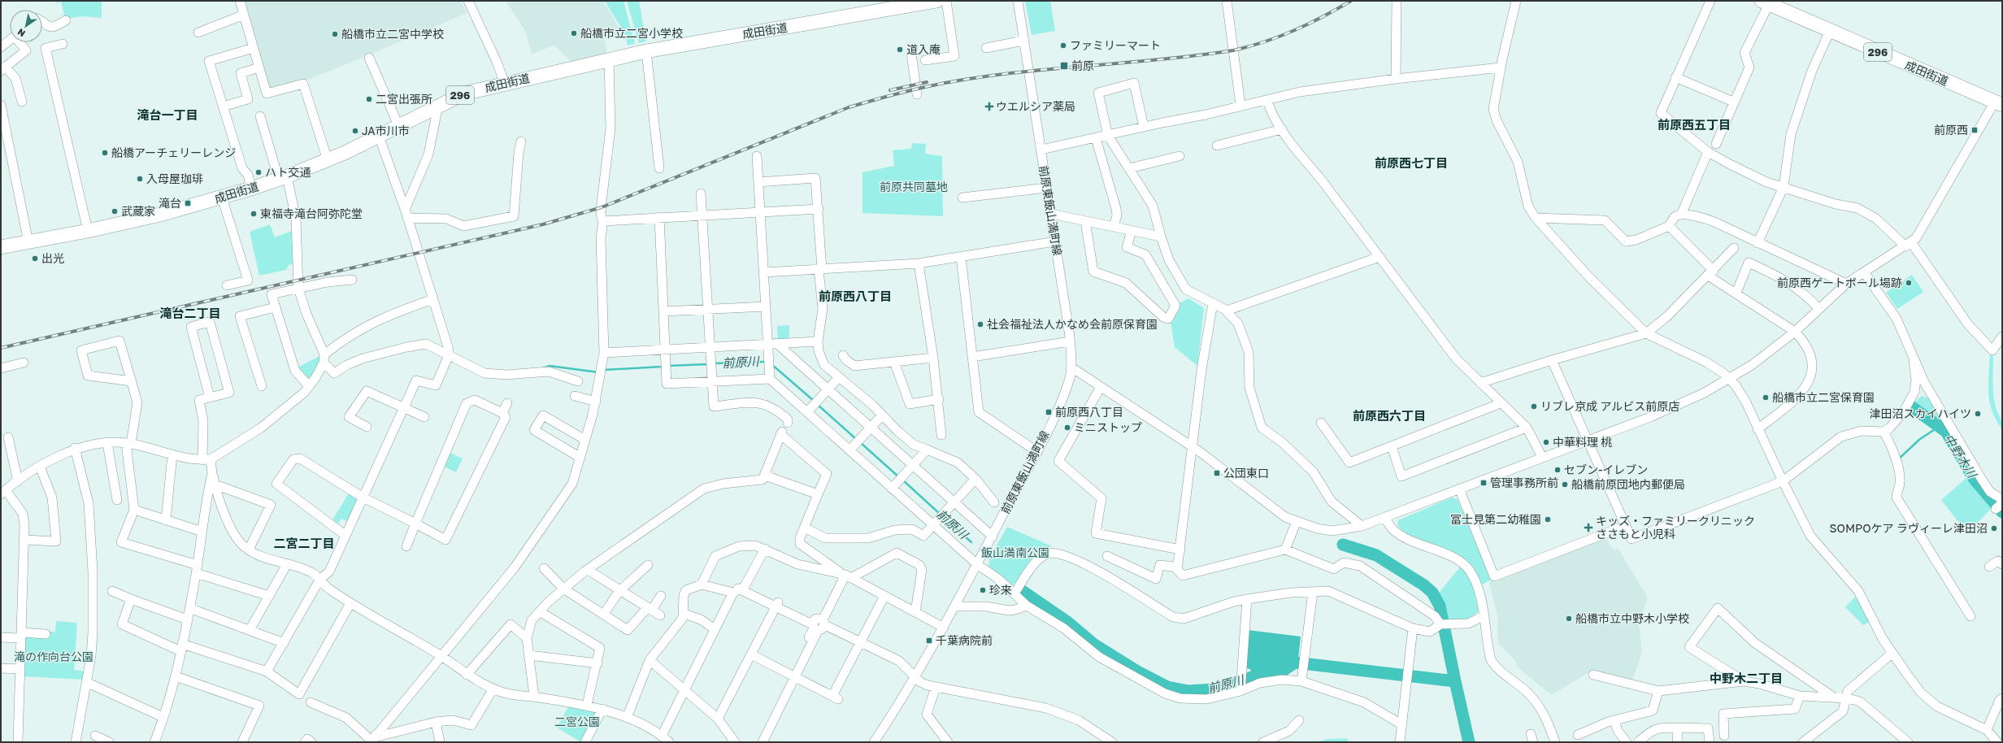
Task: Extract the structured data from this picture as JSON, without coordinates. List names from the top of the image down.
{
  "streets": {
    "highway": ["成田街道", "296"],
    "street": ["前原東飯山満町線"]
  },
  "districts": [
    "滝台一丁目",
    "前原西五丁目",
    "前原西七丁目",
    "前原西八丁目",
    "滝台二丁目",
    "前原西六丁目",
    "二宮二丁目",
    "中野木二丁目"
  ],
  "water": ["前原川", "中野木川"],
  "parks": [
    "前原共同墓地",
    "飯山満南公園",
    "滝の作向台公園",
    "二宮公園"
  ],
  "places": {
    "other": [
      "船橋市立二宮小学校",
      "船橋市立二宮中学校",
      "ファミリーマート",
      "道入庵",
      "二宮出張所",
      "JA市川市",
      "船橋アーチェリーレンジ",
      "ハト交通",
      "入母屋珈琲",
      "武蔵家",
      "東福寺滝台阿弥陀堂",
      "出光",
      "前原西ゲートボール場跡",
      "社会福祉法人かなめ会前原保育園",
      "船橋市立二宮保育園",
      "リブレ京成 アルビス前原店",
      "津田沼スカイハイツ",
      "ミニストップ",
      "中華料理 桃",
      "セブン-イレブン",
      "船橋前原団地内郵便局",
      "冨士見第二幼稚園",
      "SOMPOケア ラヴィーレ津田沼",
      "珍来",
      "船橋市立中野木小学校"
    ],
    "transit": [
      "前原",
      "前原西",
      "滝台",
      "前原西八丁目",
      "公団東口",
      "管理事務所前",
      "千葉病院前"
    ],
    "health": ["ウエルシア薬局", "キッズ・ファミリークリニック ささもと小児科"]
  },
  "north": "bottom left"
}
